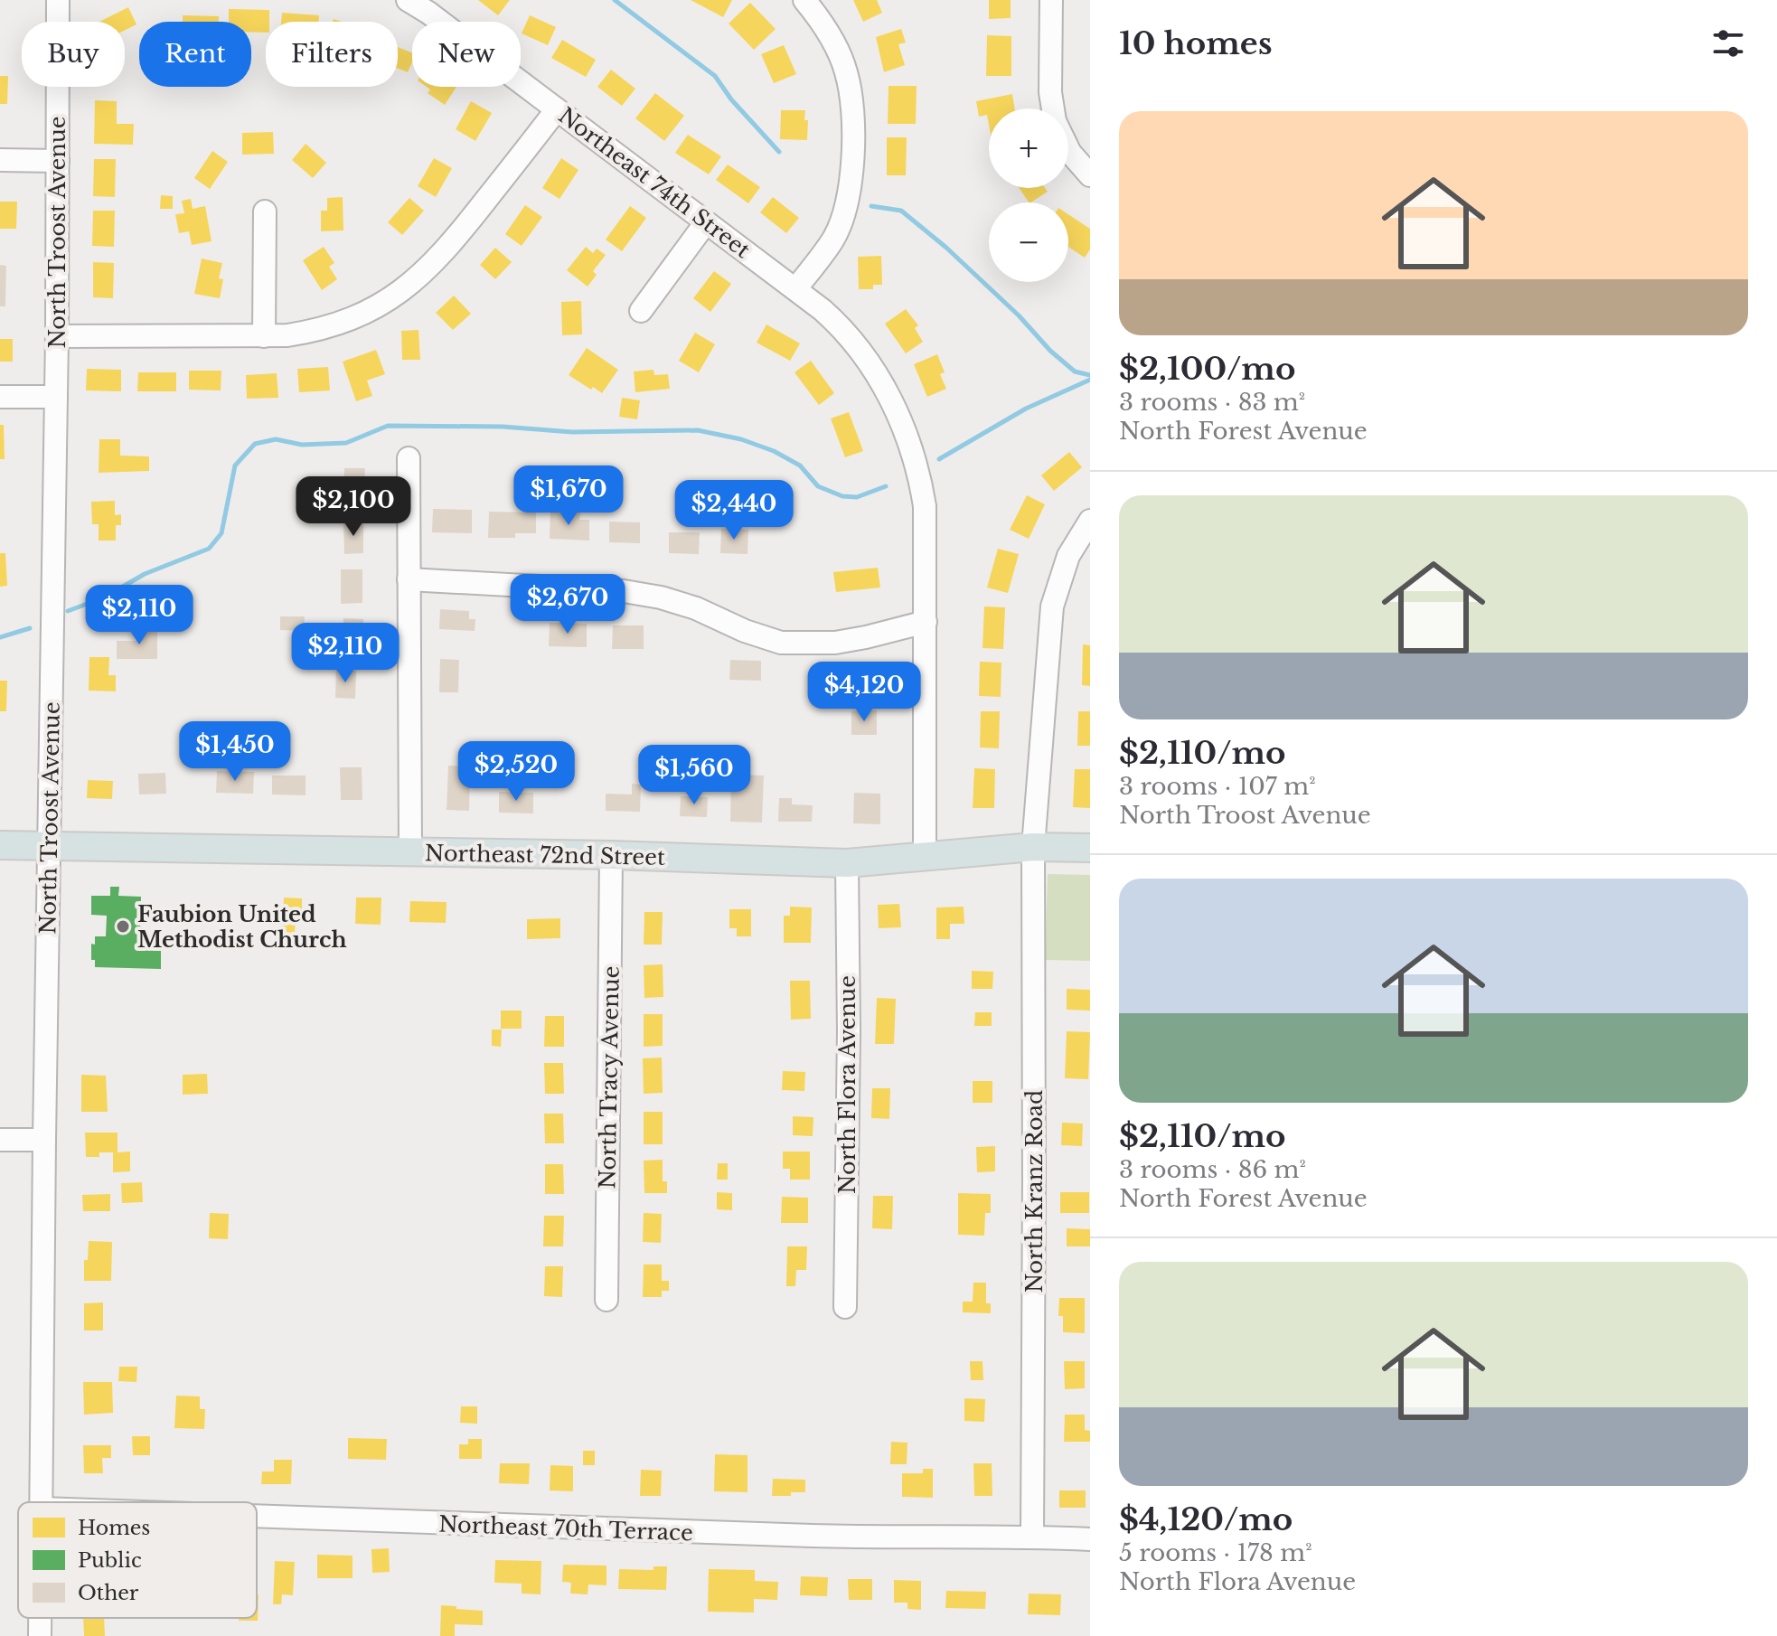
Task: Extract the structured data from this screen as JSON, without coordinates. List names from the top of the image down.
{
  "streets": {
    "main road": ["Northeast 72nd Street"],
    "street": [
      "Northeast 74th Street",
      "North Troost Avenue",
      "North Tracy Avenue",
      "North Flora Avenue",
      "North Kranz Road",
      "Northeast 70th Terrace"
    ]
  },
  "crossings": [
    ["North Troost Avenue", "Northeast 72nd Street"],
    ["Northeast 72nd Street", "North Tracy Avenue"],
    ["Northeast 72nd Street", "North Flora Avenue"],
    ["Northeast 72nd Street", "North Kranz Road"],
    ["North Kranz Road", "Northeast 70th Terrace"]
  ],
  "places": ["Faubion United Methodist Church"],
  "legend": ["Homes", "Public", "Other"],
  "page": {
    "heading": "10 homes",
    "chip": [
      "Buy",
      "Rent",
      "Filters",
      "New"
    ],
    "list": [
      {
        "name": "$2,100/mo",
        "note": "3 rooms · 83 m² · North Forest Avenue"
      },
      {
        "name": "$2,110/mo",
        "note": "3 rooms · 107 m² · North Troost Avenue"
      },
      {
        "name": "$2,110/mo",
        "note": "3 rooms · 86 m² · North Forest Avenue"
      },
      {
        "name": "$4,120/mo",
        "note": "5 rooms · 178 m² · North Flora Avenue"
      }
    ],
    "map_buttons": ["+", "−"],
    "price": [
      "$1,670",
      "$2,100",
      "$2,440",
      "$2,670",
      "$2,110",
      "$2,110",
      "$4,120",
      "$1,450",
      "$2,520",
      "$1,560"
    ]
  }
}
